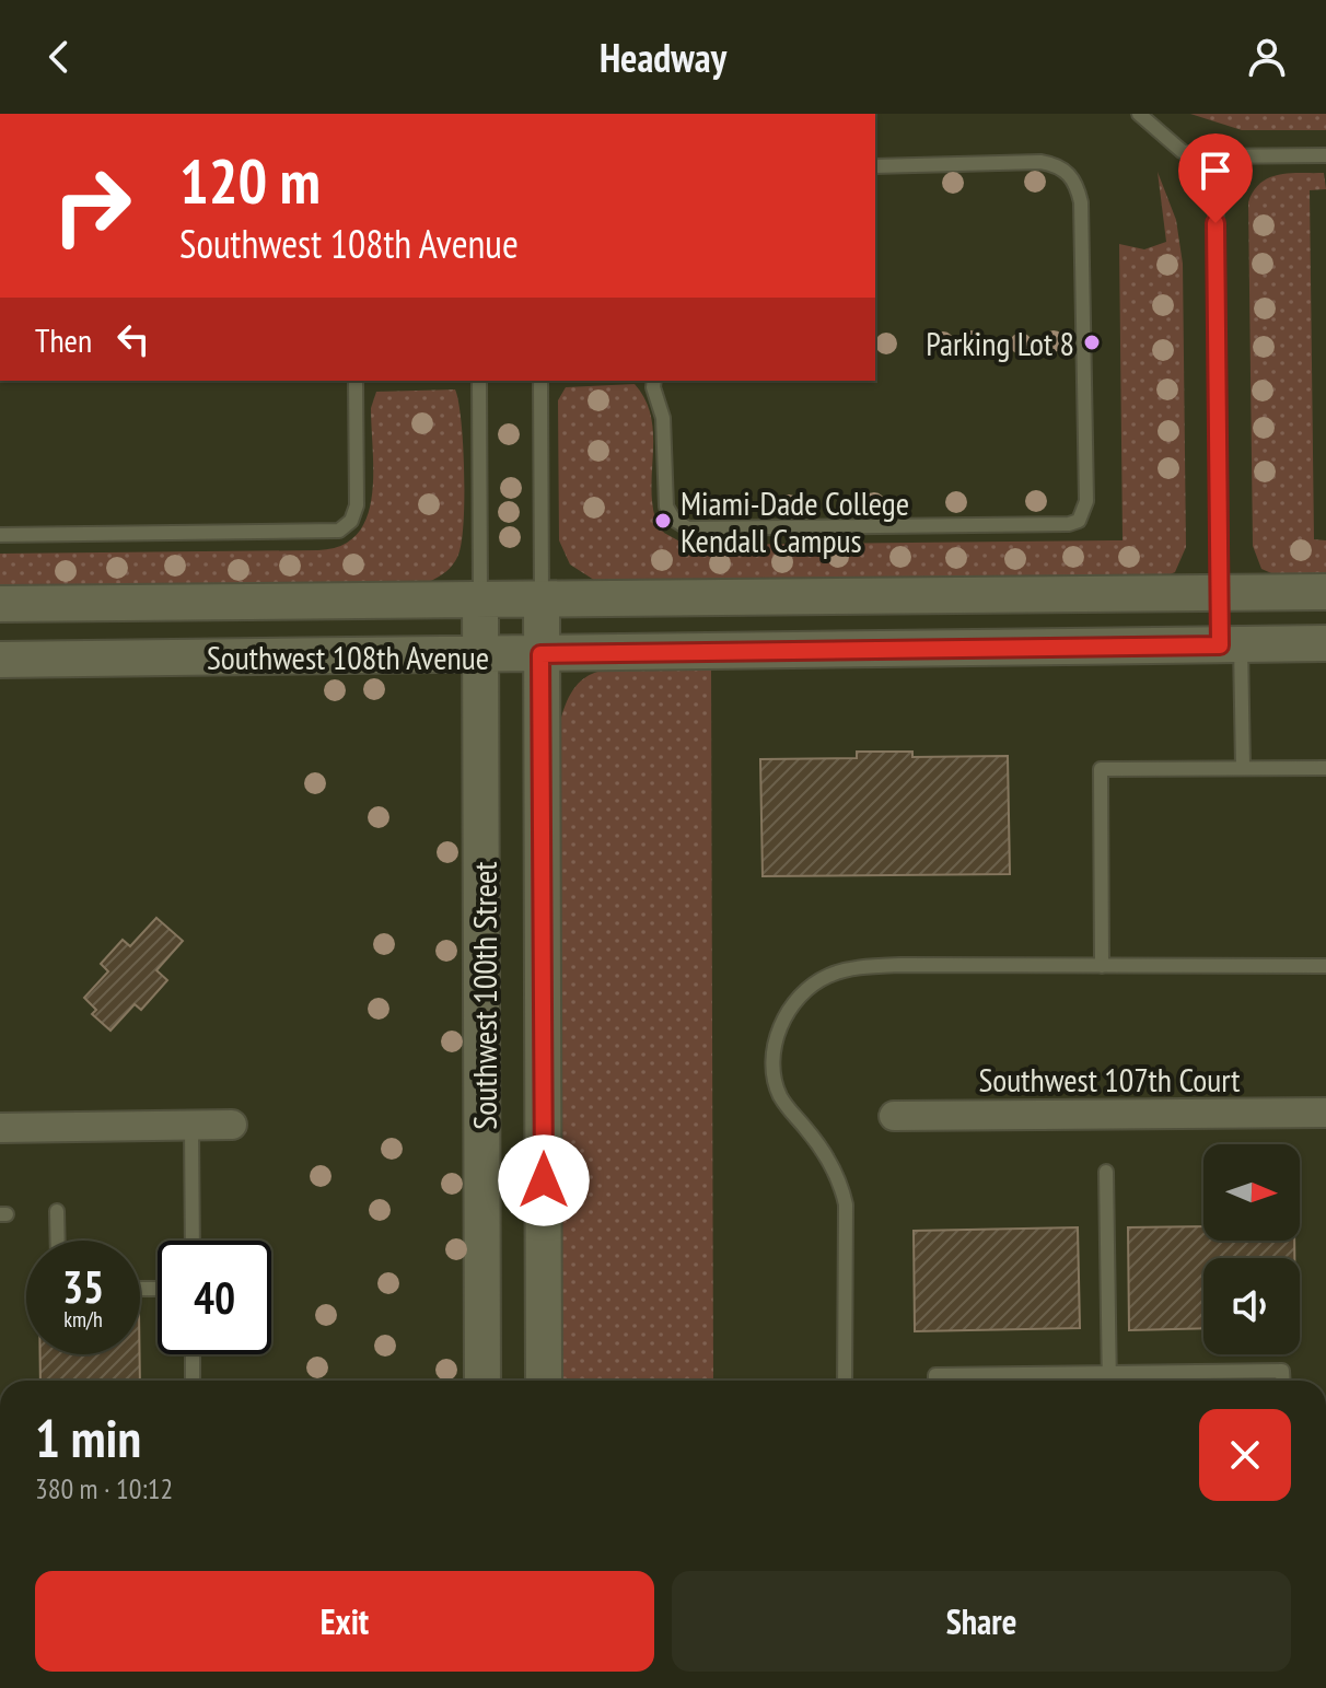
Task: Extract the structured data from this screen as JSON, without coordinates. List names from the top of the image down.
{
  "streets": {
    "street": ["Southwest 108th Avenue", "Southwest 100th Street", "Southwest 107th Court"]
  },
  "crossings": [
    ["Southwest 108th Avenue", "Southwest 100th Street"]
  ],
  "places": ["Parking Lot 8", "Miami-Dade College Kendall Campus"],
  "north": "right",
  "page": {
    "header": "Headway",
    "turn": ["120 m", "Southwest 108th Avenue"],
    "then": "Then",
    "speed": "35 km/h",
    "limit": "40",
    "heading": ["1 min", "380 m · 10:12"],
    "buttons": ["Exit", "Share"]
  }
}
